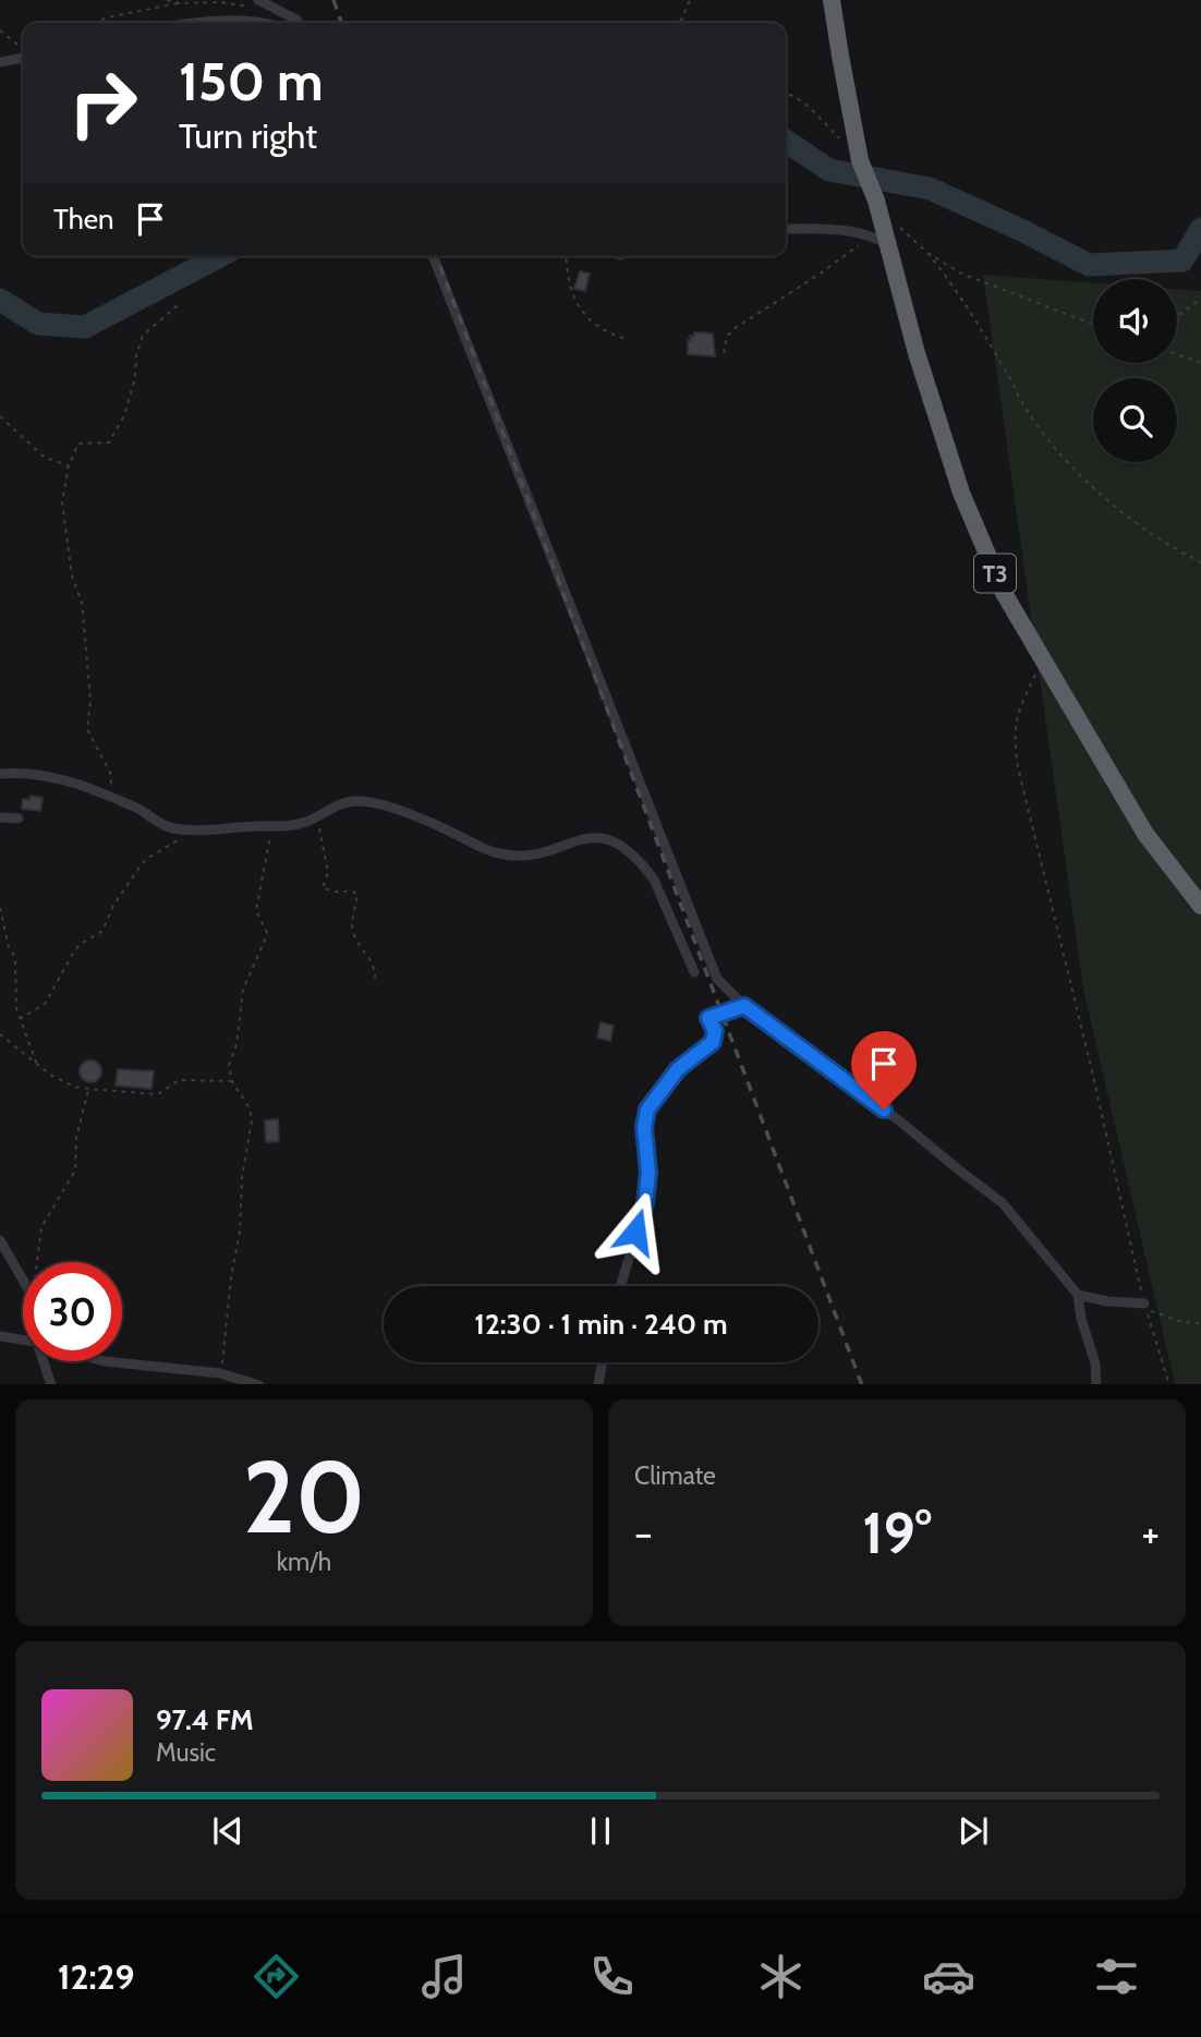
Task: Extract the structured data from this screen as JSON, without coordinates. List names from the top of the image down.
{
  "streets": {
    "highway": ["T3"]
  },
  "page": {
    "turn": ["150 m", "Turn right"],
    "then": "Then",
    "limit": "30",
    "trip": "12:30 · 1 min · 240 m",
    "tile": [
      ["20", "km/h"],
      "Climate"
    ],
    "heat": ["−", "19°", "+"],
    "song": ["97.4 FM", "Music"],
    "tabs": "12:29"
  }
}
